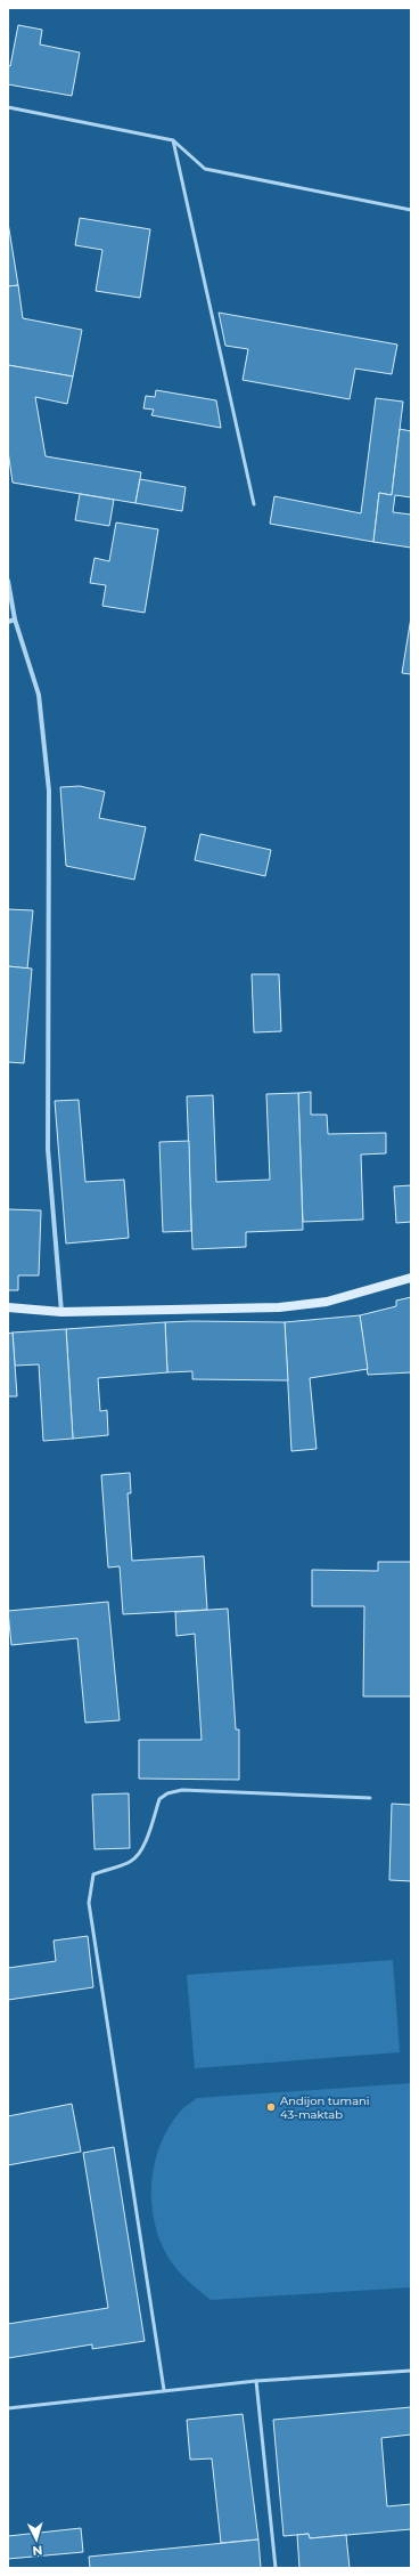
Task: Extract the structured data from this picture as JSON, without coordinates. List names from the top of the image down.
{
  "places": ["Andijon tumani 43-maktab"],
  "north": "bottom"
}
